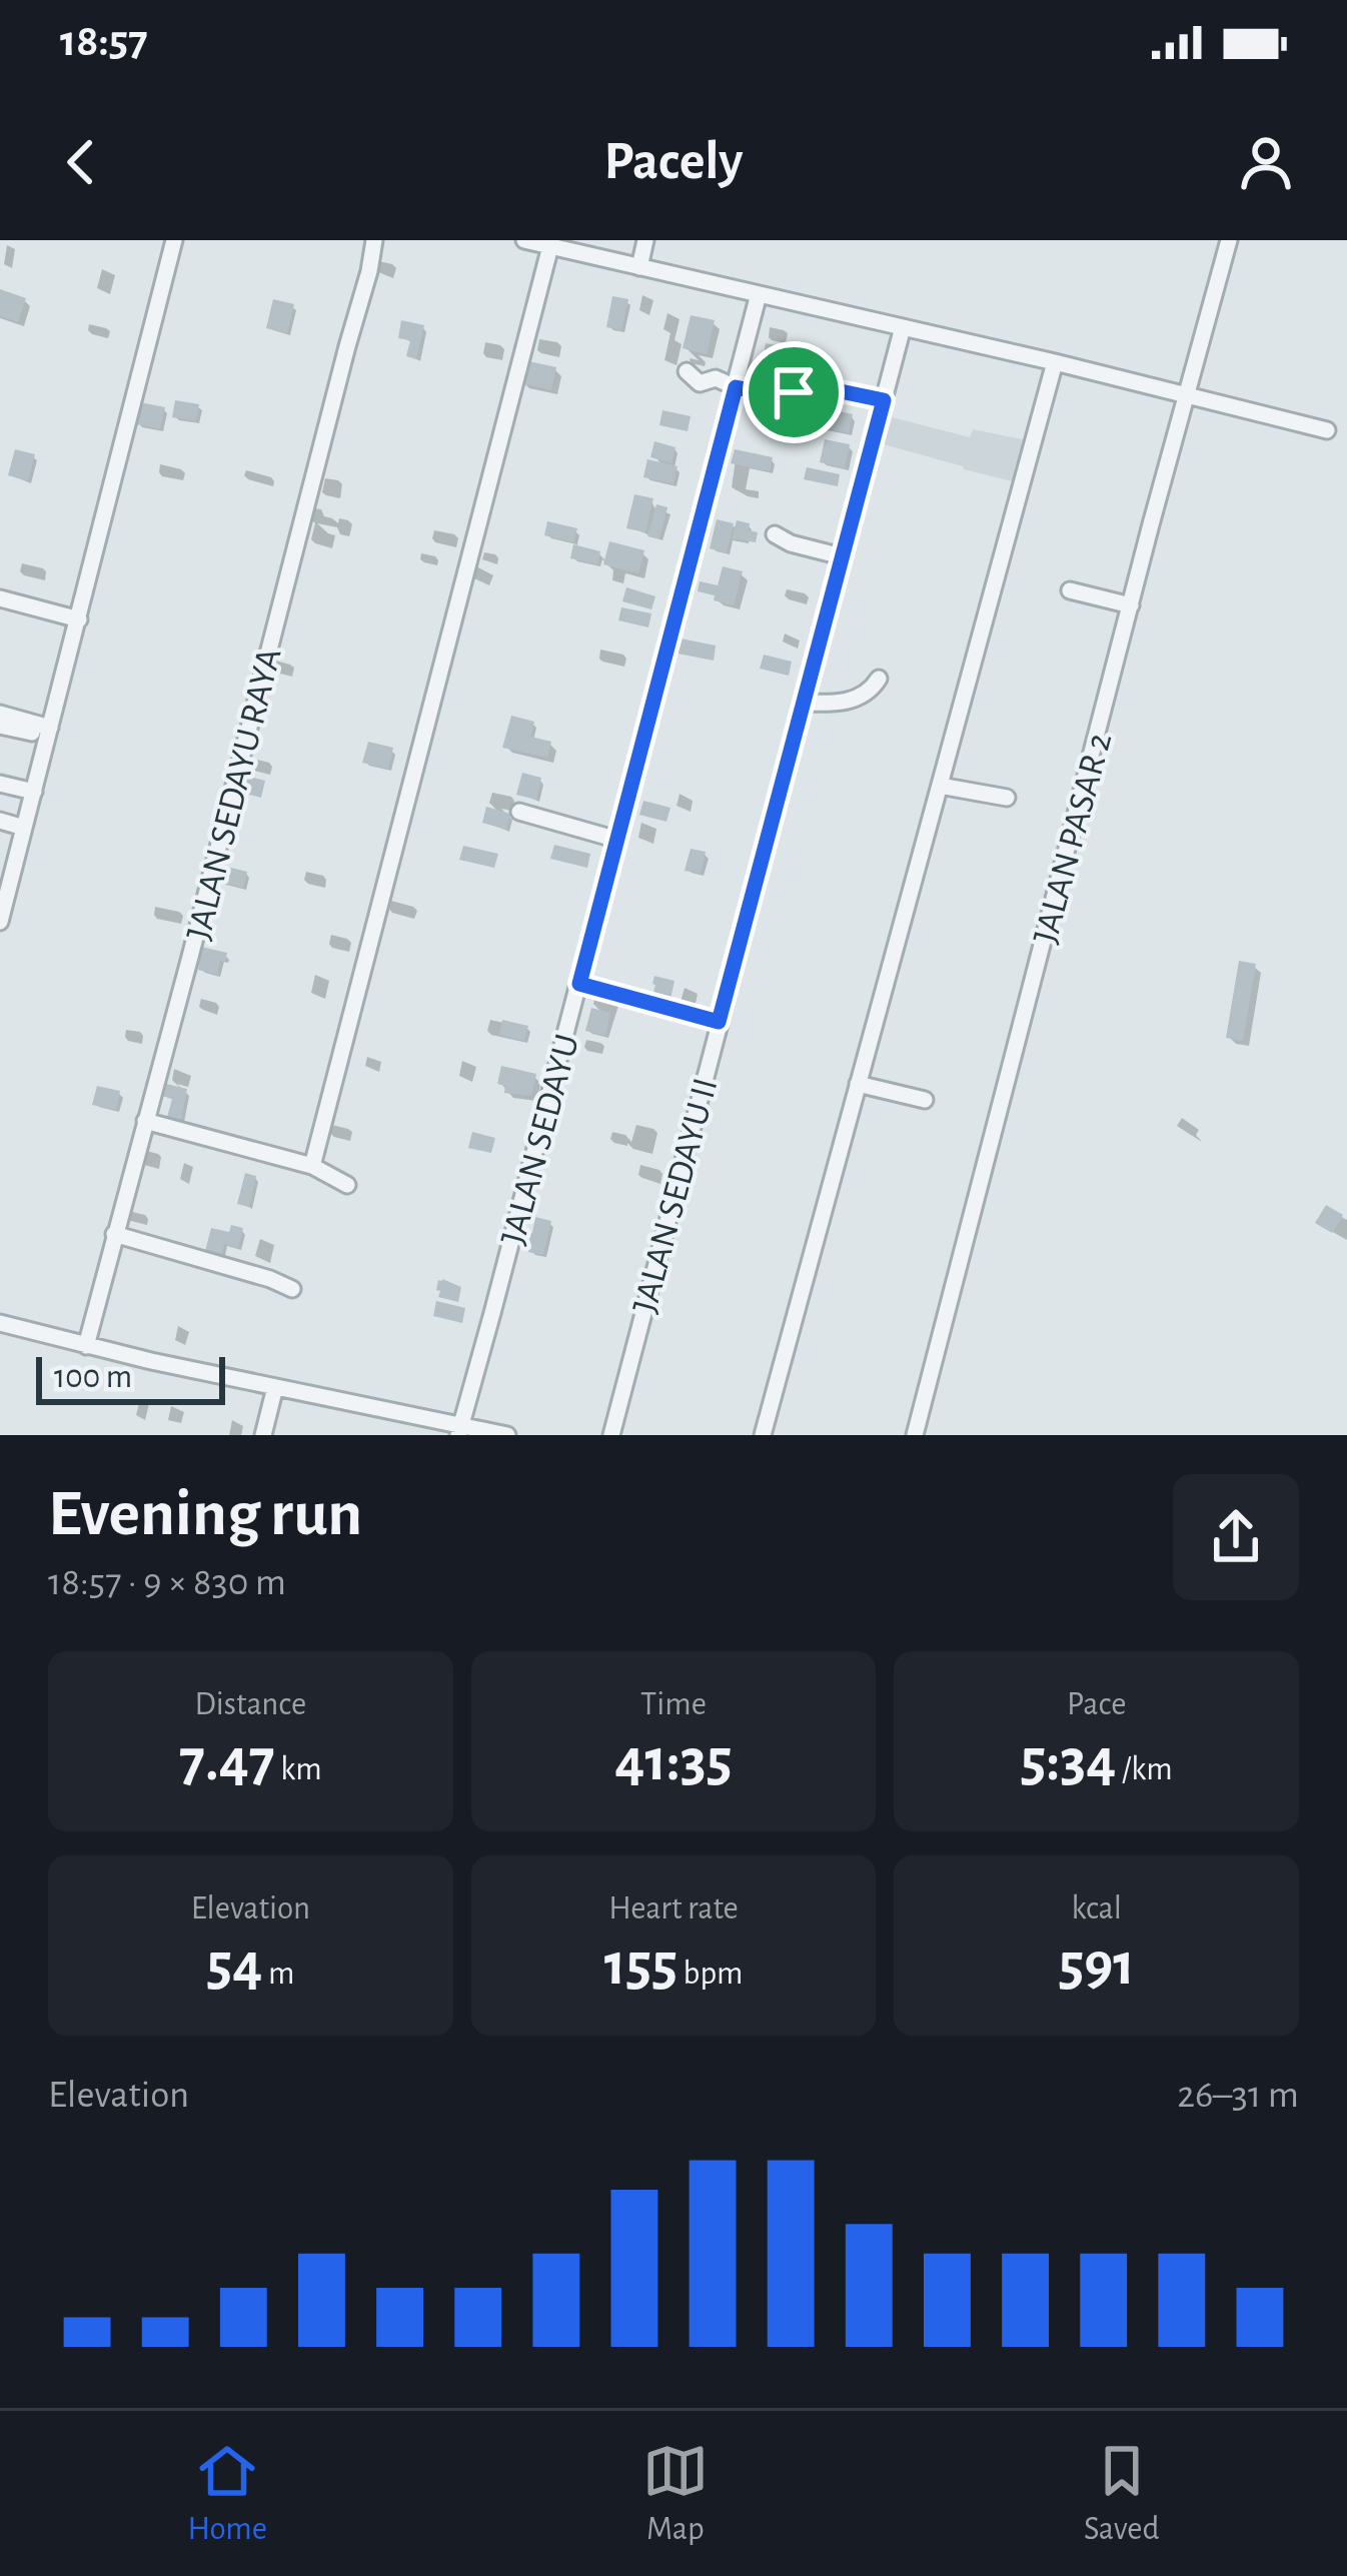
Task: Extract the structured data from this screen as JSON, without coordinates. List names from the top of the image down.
{
  "streets": {
    "street": [
      "JALAN SEDAYU RAYA",
      "JALAN PASAR 2",
      "JALAN SEDAYU",
      "JALAN SEDAYU II"
    ]
  },
  "scale_bar": "100 m",
  "page": {
    "status": "18:57",
    "header": "Pacely",
    "scale": "100 m",
    "heading": ["Evening run", "18:57 · 9 × 830 m"],
    "stats": [
      ["Distance", "7.47 km"],
      ["Time", "41:35"],
      ["Pace", "5:34 /km"],
      ["Elevation", "54 m"],
      ["Heart rate", "155 bpm"],
      ["kcal", "591"]
    ],
    "chart": ["Elevation", "26–31 m"],
    "tabs": ["Home", "Map", "Saved"]
  }
}
